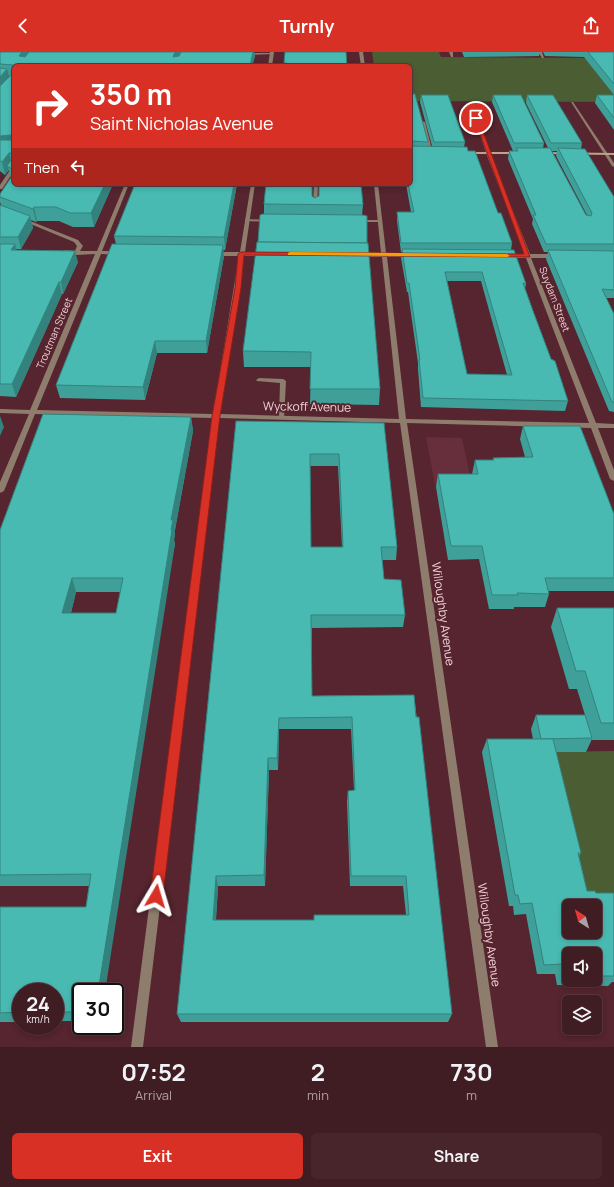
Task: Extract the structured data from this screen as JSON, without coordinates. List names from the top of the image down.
{
  "streets": {
    "street": [
      "Suydam Street",
      "Troutman Street",
      "Wyckoff Avenue",
      "Willoughby Avenue"
    ]
  },
  "crossings": [
    ["Suydam Street", "Wyckoff Avenue"],
    ["Troutman Street", "Wyckoff Avenue"],
    ["Wyckoff Avenue", "Willoughby Avenue"]
  ],
  "north": "top left",
  "page": {
    "header": "Turnly",
    "turn": ["350 m", "Saint Nicholas Avenue"],
    "then": "Then",
    "speed": "24 km/h",
    "limit": "30",
    "eta": [
      "07:52",
      "Arrival",
      "2",
      "min",
      "730",
      "m"
    ],
    "buttons": ["Exit", "Share"]
  }
}
